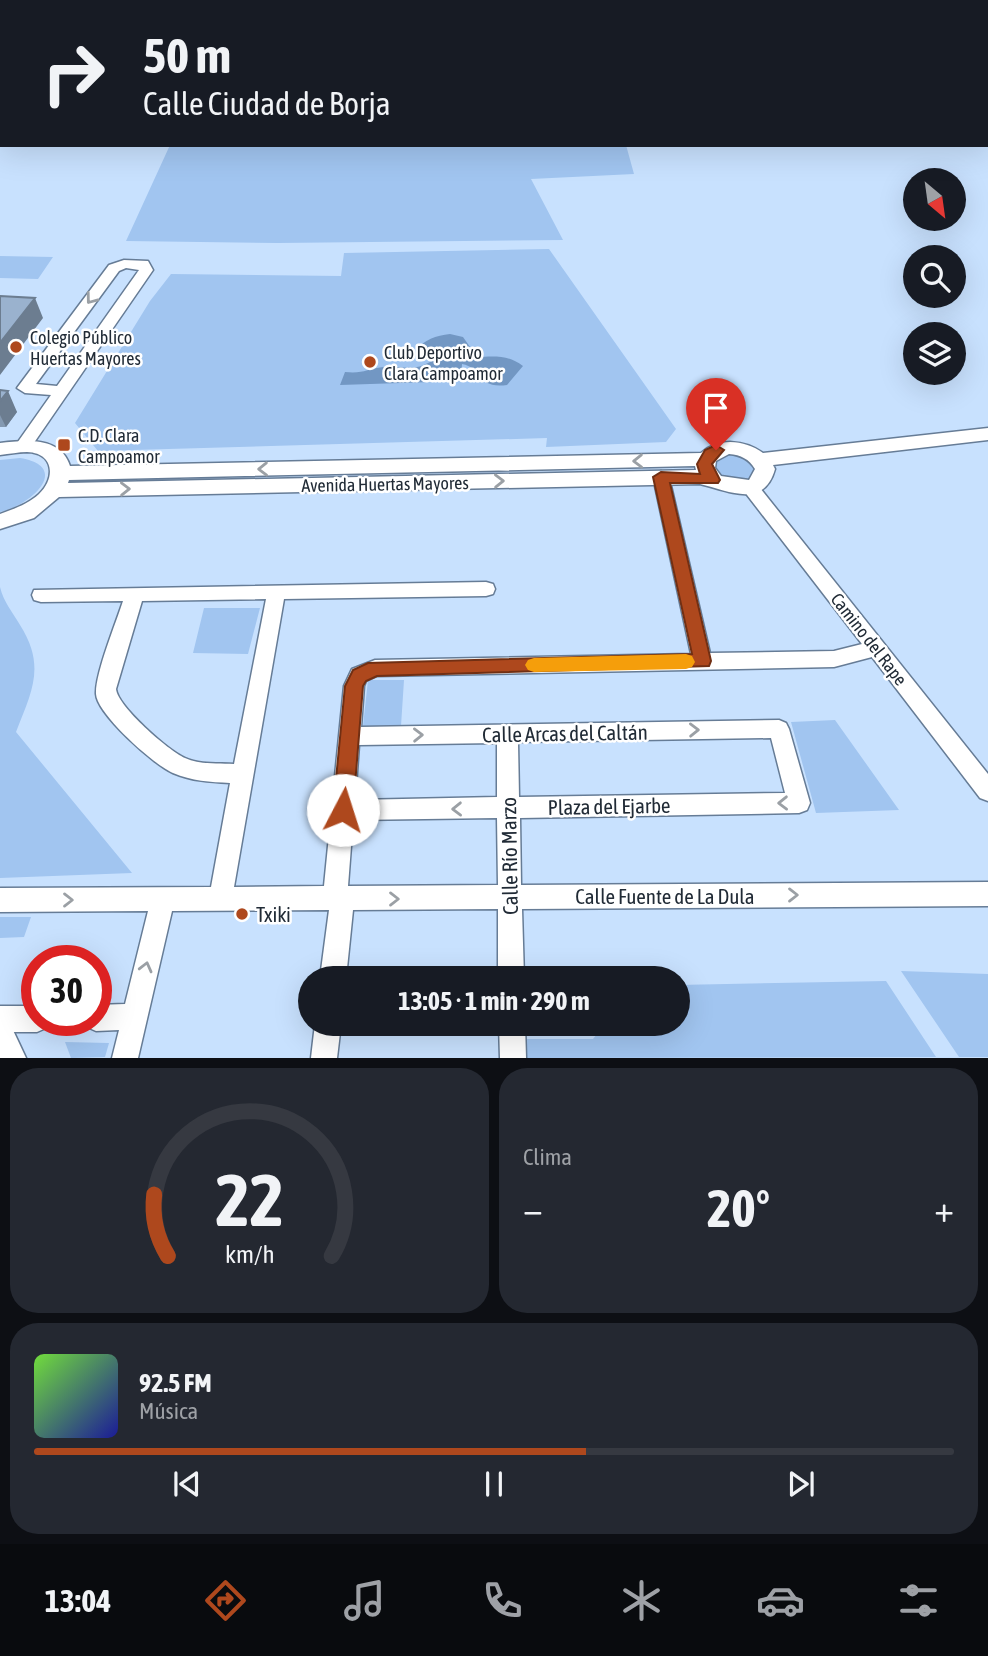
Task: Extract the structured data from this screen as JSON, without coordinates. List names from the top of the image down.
{
  "streets": {
    "street": [
      "Avenida Huertas Mayores",
      "Camino del Rape",
      "Calle Arcas del Caltán",
      "Plaza del Ejarbe",
      "Calle Río Marzo",
      "Calle Fuente de La Dula"
    ]
  },
  "crossings": [
    ["Avenida Huertas Mayores", "Camino del Rape"],
    ["Calle Arcas del Caltán", "Plaza del Ejarbe"],
    ["Calle Arcas del Caltán", "Calle Río Marzo"],
    ["Plaza del Ejarbe", "Calle Río Marzo"],
    ["Calle Río Marzo", "Calle Fuente de La Dula"]
  ],
  "one_way": ["Plaza del Ejarbe", "Calle Fuente de La Dula"],
  "places": {
    "other": ["Colegio Público Huertas Mayores", "Club Deportivo Clara Campoamor", "Txiki"],
    "transit": ["C.D. Clara Campoamor"]
  },
  "north": "bottom right",
  "page": {
    "turn": ["50 m", "Calle Ciudad de Borja"],
    "limit": "30",
    "trip": "13:05 · 1 min · 290 m",
    "tile": "Clima",
    "heat": ["−", "20°", "+"],
    "song": ["92.5 FM", "Música"],
    "tabs": "13:04",
    "gauge": ["22", "km/h"]
  }
}
